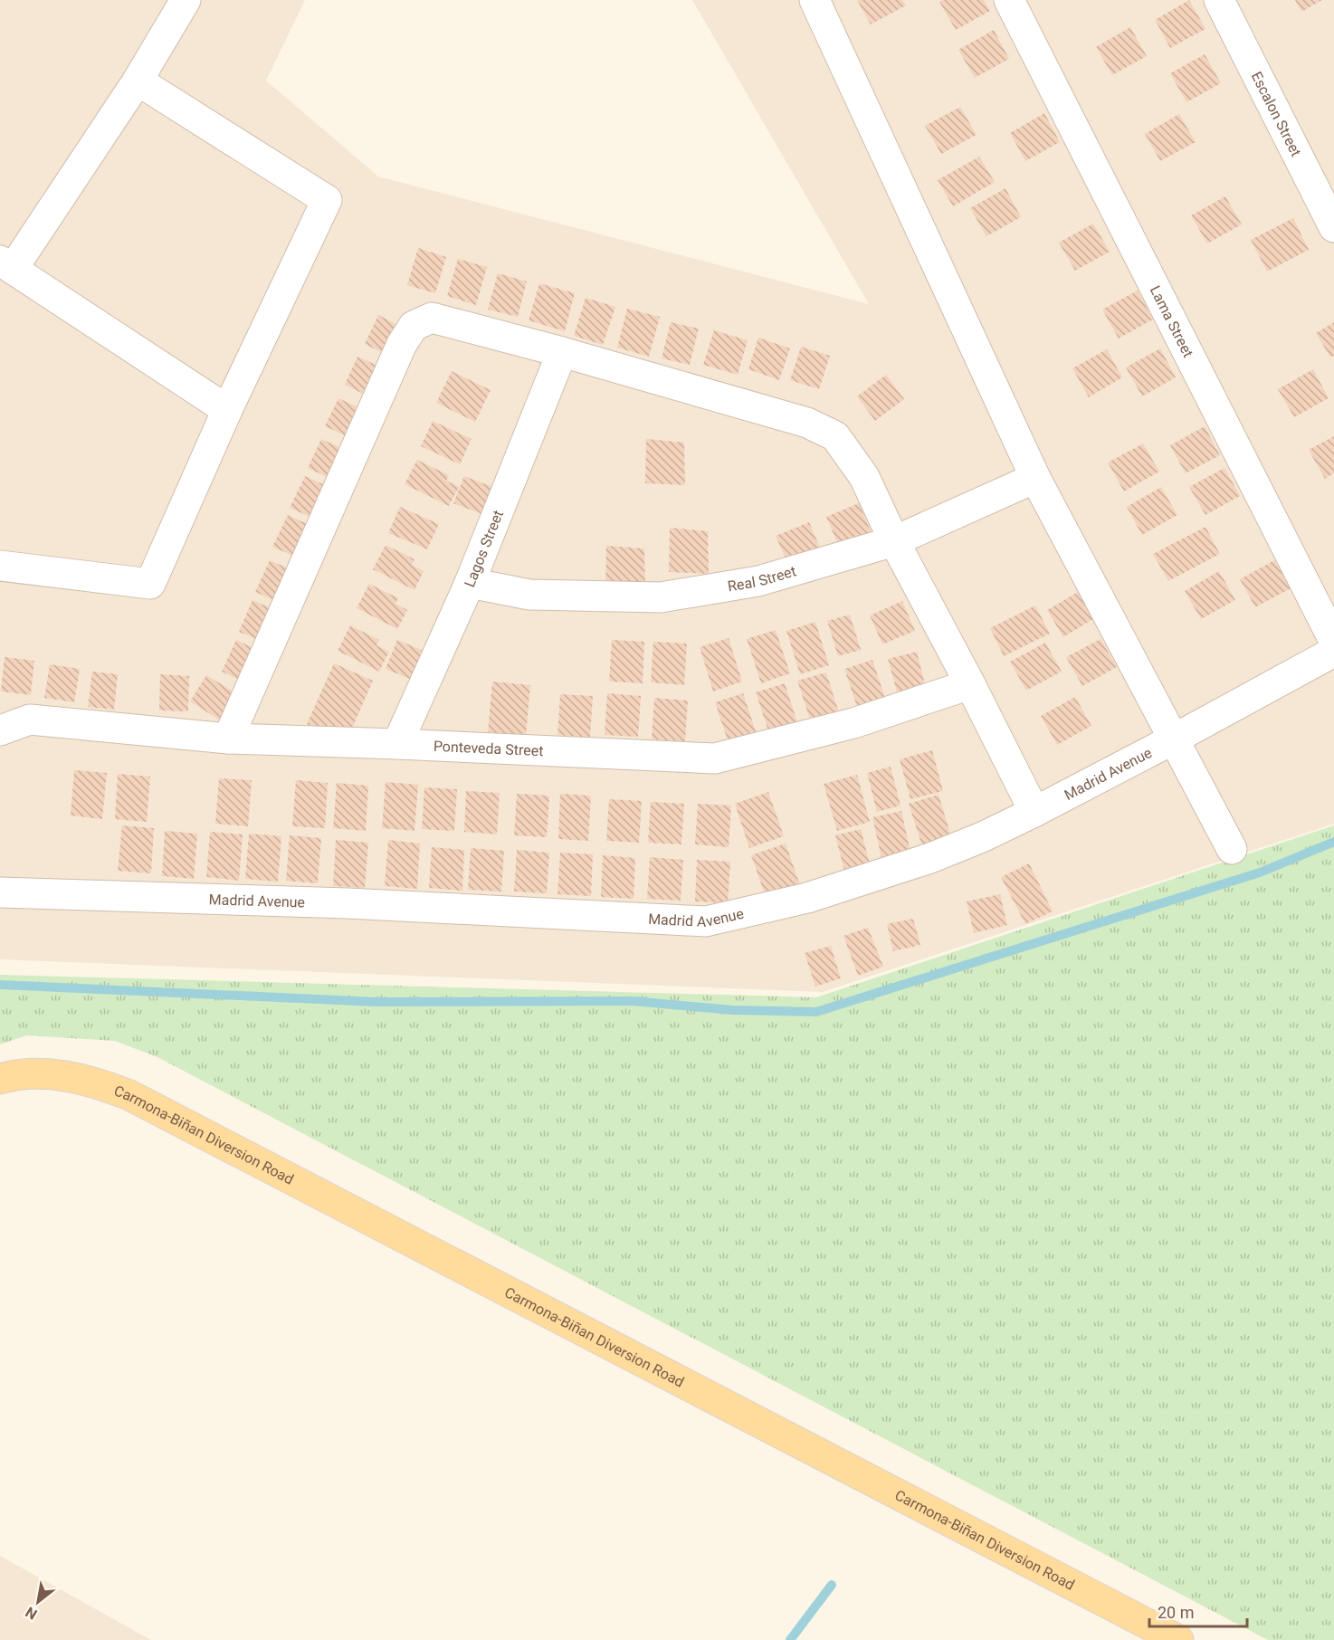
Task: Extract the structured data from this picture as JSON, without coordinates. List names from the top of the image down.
{
  "streets": {
    "main road": ["Carmona-Biñan Diversion Road"],
    "street": [
      "Escalon Street",
      "Lama Street",
      "Lagos Street",
      "Real Street",
      "Ponteveda Street",
      "Madrid Avenue"
    ]
  },
  "crossings": [
    ["Lagos Street", "Real Street"],
    ["Lagos Street", "Ponteveda Street"]
  ],
  "scale_bar": "20 m",
  "north": "bottom left"
}
